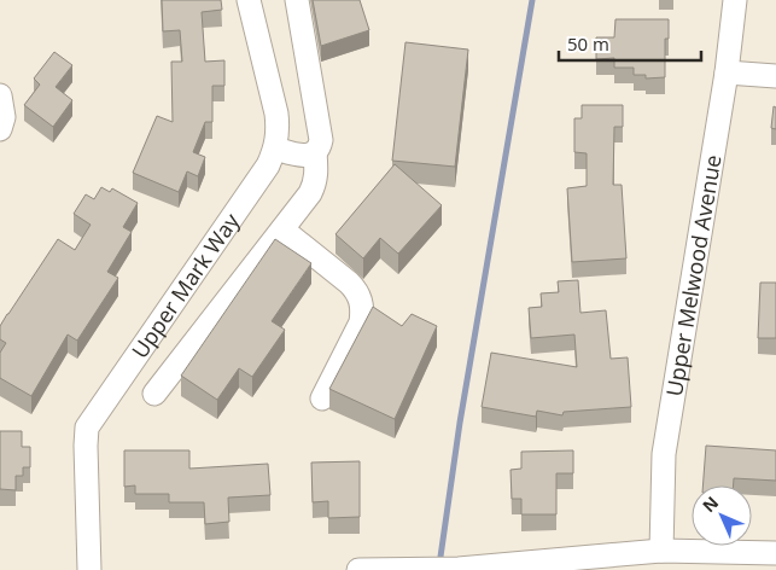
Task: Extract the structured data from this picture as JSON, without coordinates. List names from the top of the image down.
{
  "streets": {
    "street": ["Upper Melwood Avenue", "Upper Mark Way"]
  },
  "scale_bar": "50 m",
  "north": "top left"
}
